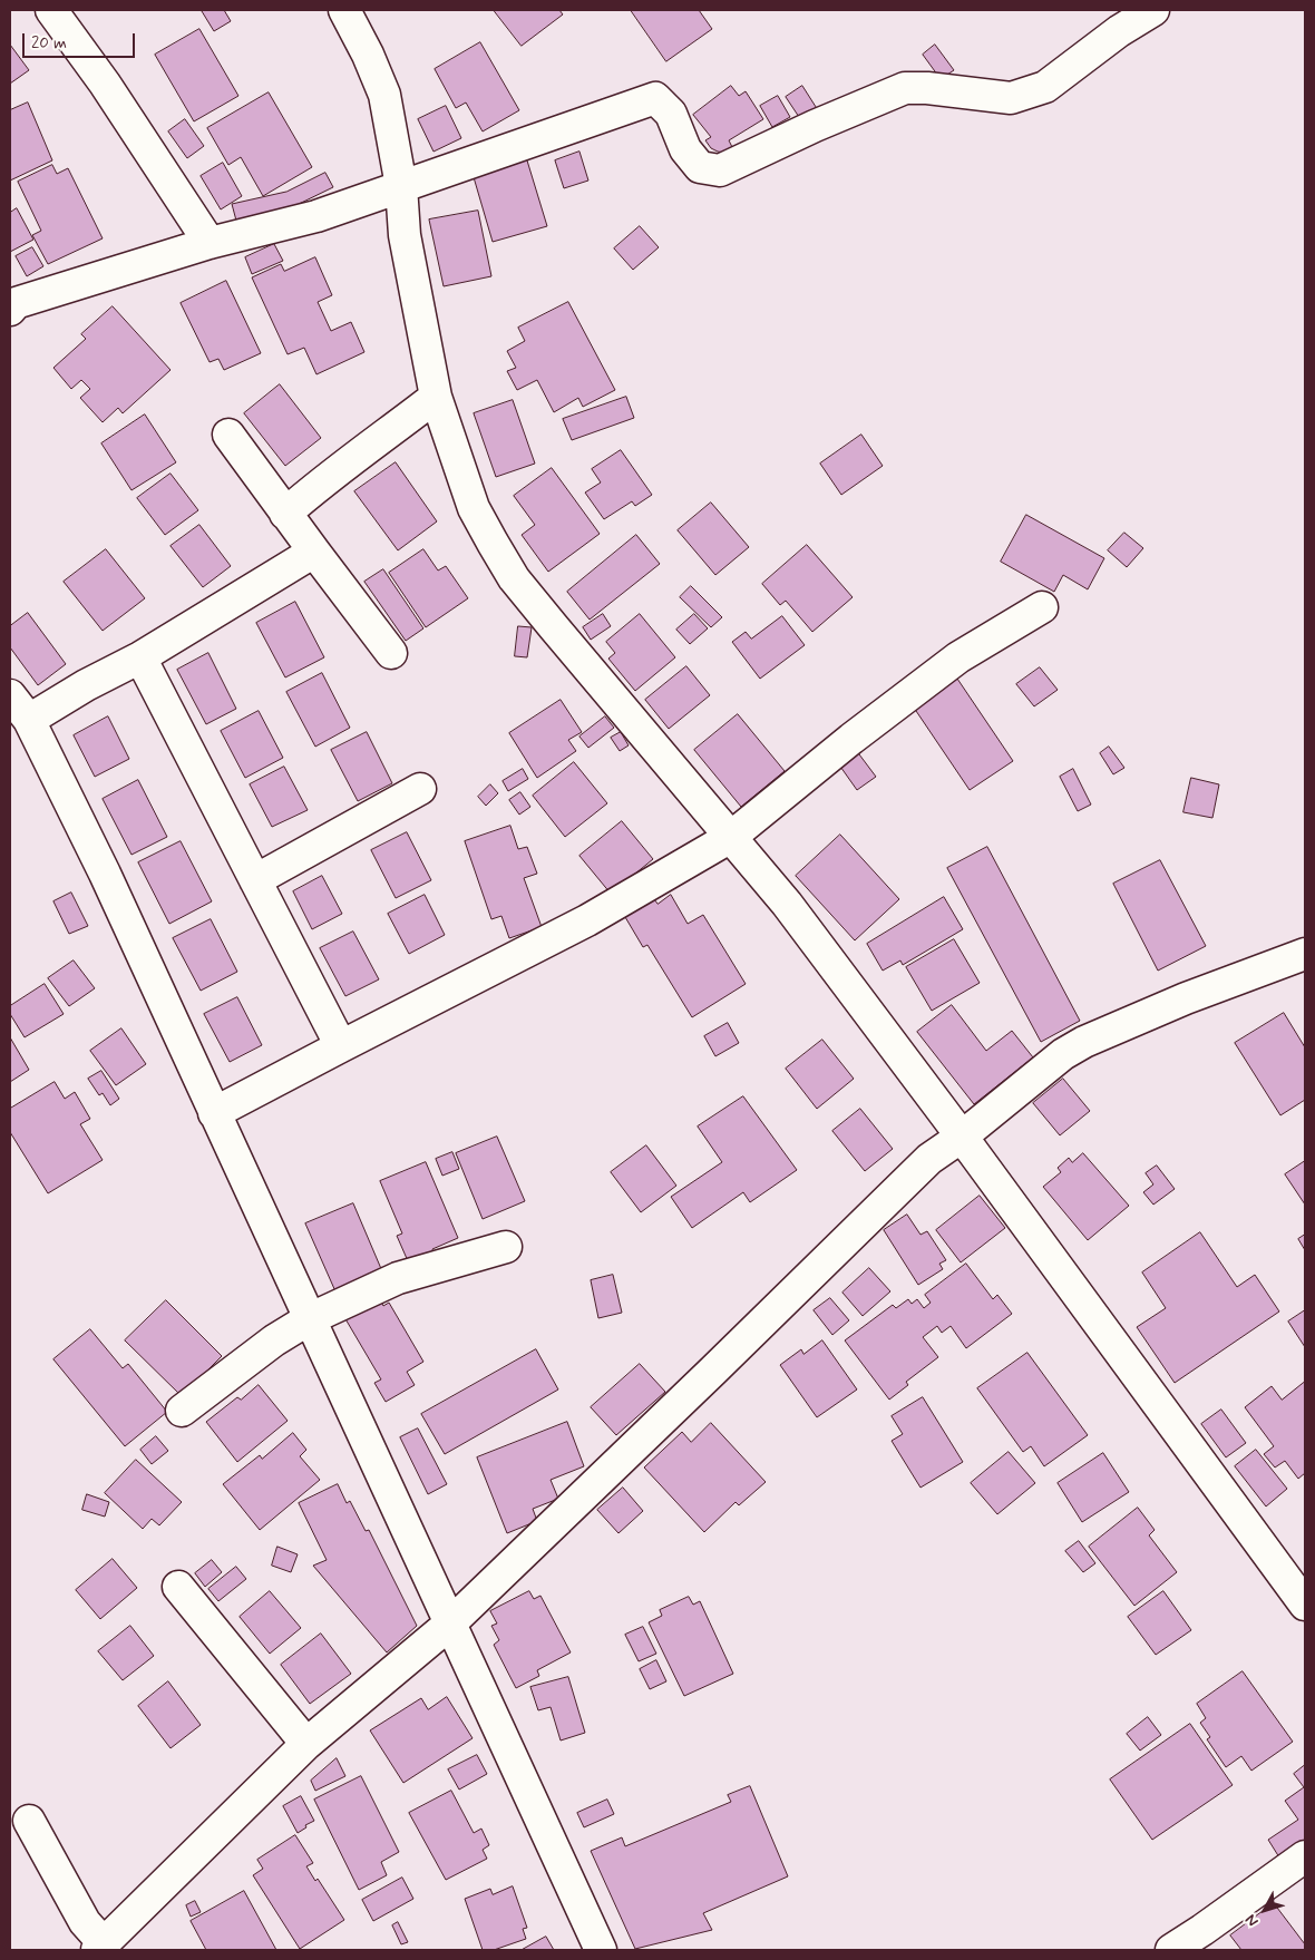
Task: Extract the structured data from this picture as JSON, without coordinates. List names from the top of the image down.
{
  "scale_bar": "20 m",
  "north": "bottom left"
}
